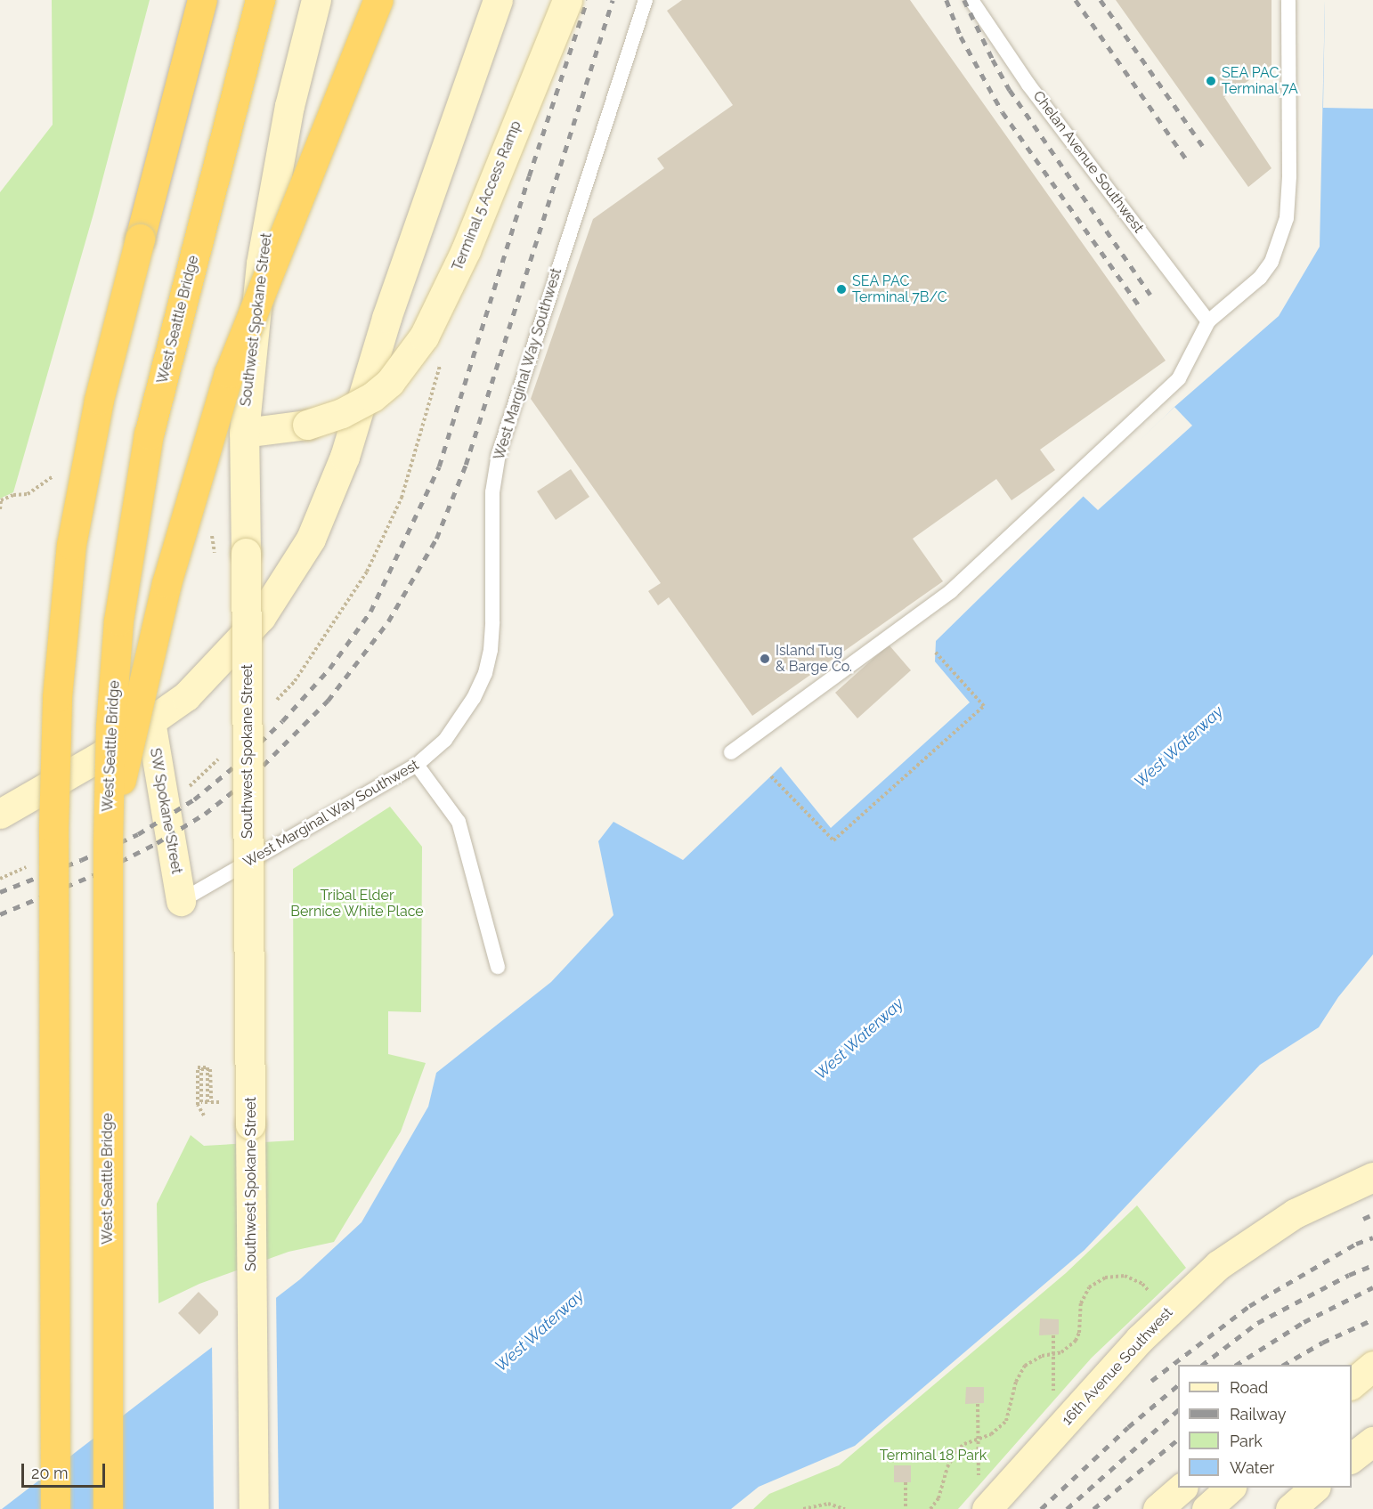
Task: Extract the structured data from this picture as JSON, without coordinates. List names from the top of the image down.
{
  "streets": {
    "highway": ["West Seattle Bridge"],
    "main road": [
      "Terminal 5 Access Ramp",
      "Southwest Spokane Street",
      "SW Spokane Street",
      "16th Avenue Southwest"
    ],
    "lane": ["Chelan Avenue Southwest", "West Marginal Way Southwest"]
  },
  "crossings": [
    ["Terminal 5 Access Ramp", "Southwest Spokane Street"],
    ["West Marginal Way Southwest", "SW Spokane Street"]
  ],
  "water": ["West Waterway"],
  "parks": ["Tribal Elder Bernice White Place", "Terminal 18 Park"],
  "places": ["SEA PAC Terminal 7A", "SEA PAC Terminal 7B/C", "Island Tug & Barge Co."],
  "legend": [
    "Road",
    "Railway",
    "Park",
    "Water"
  ],
  "scale_bar": "20 m"
}
